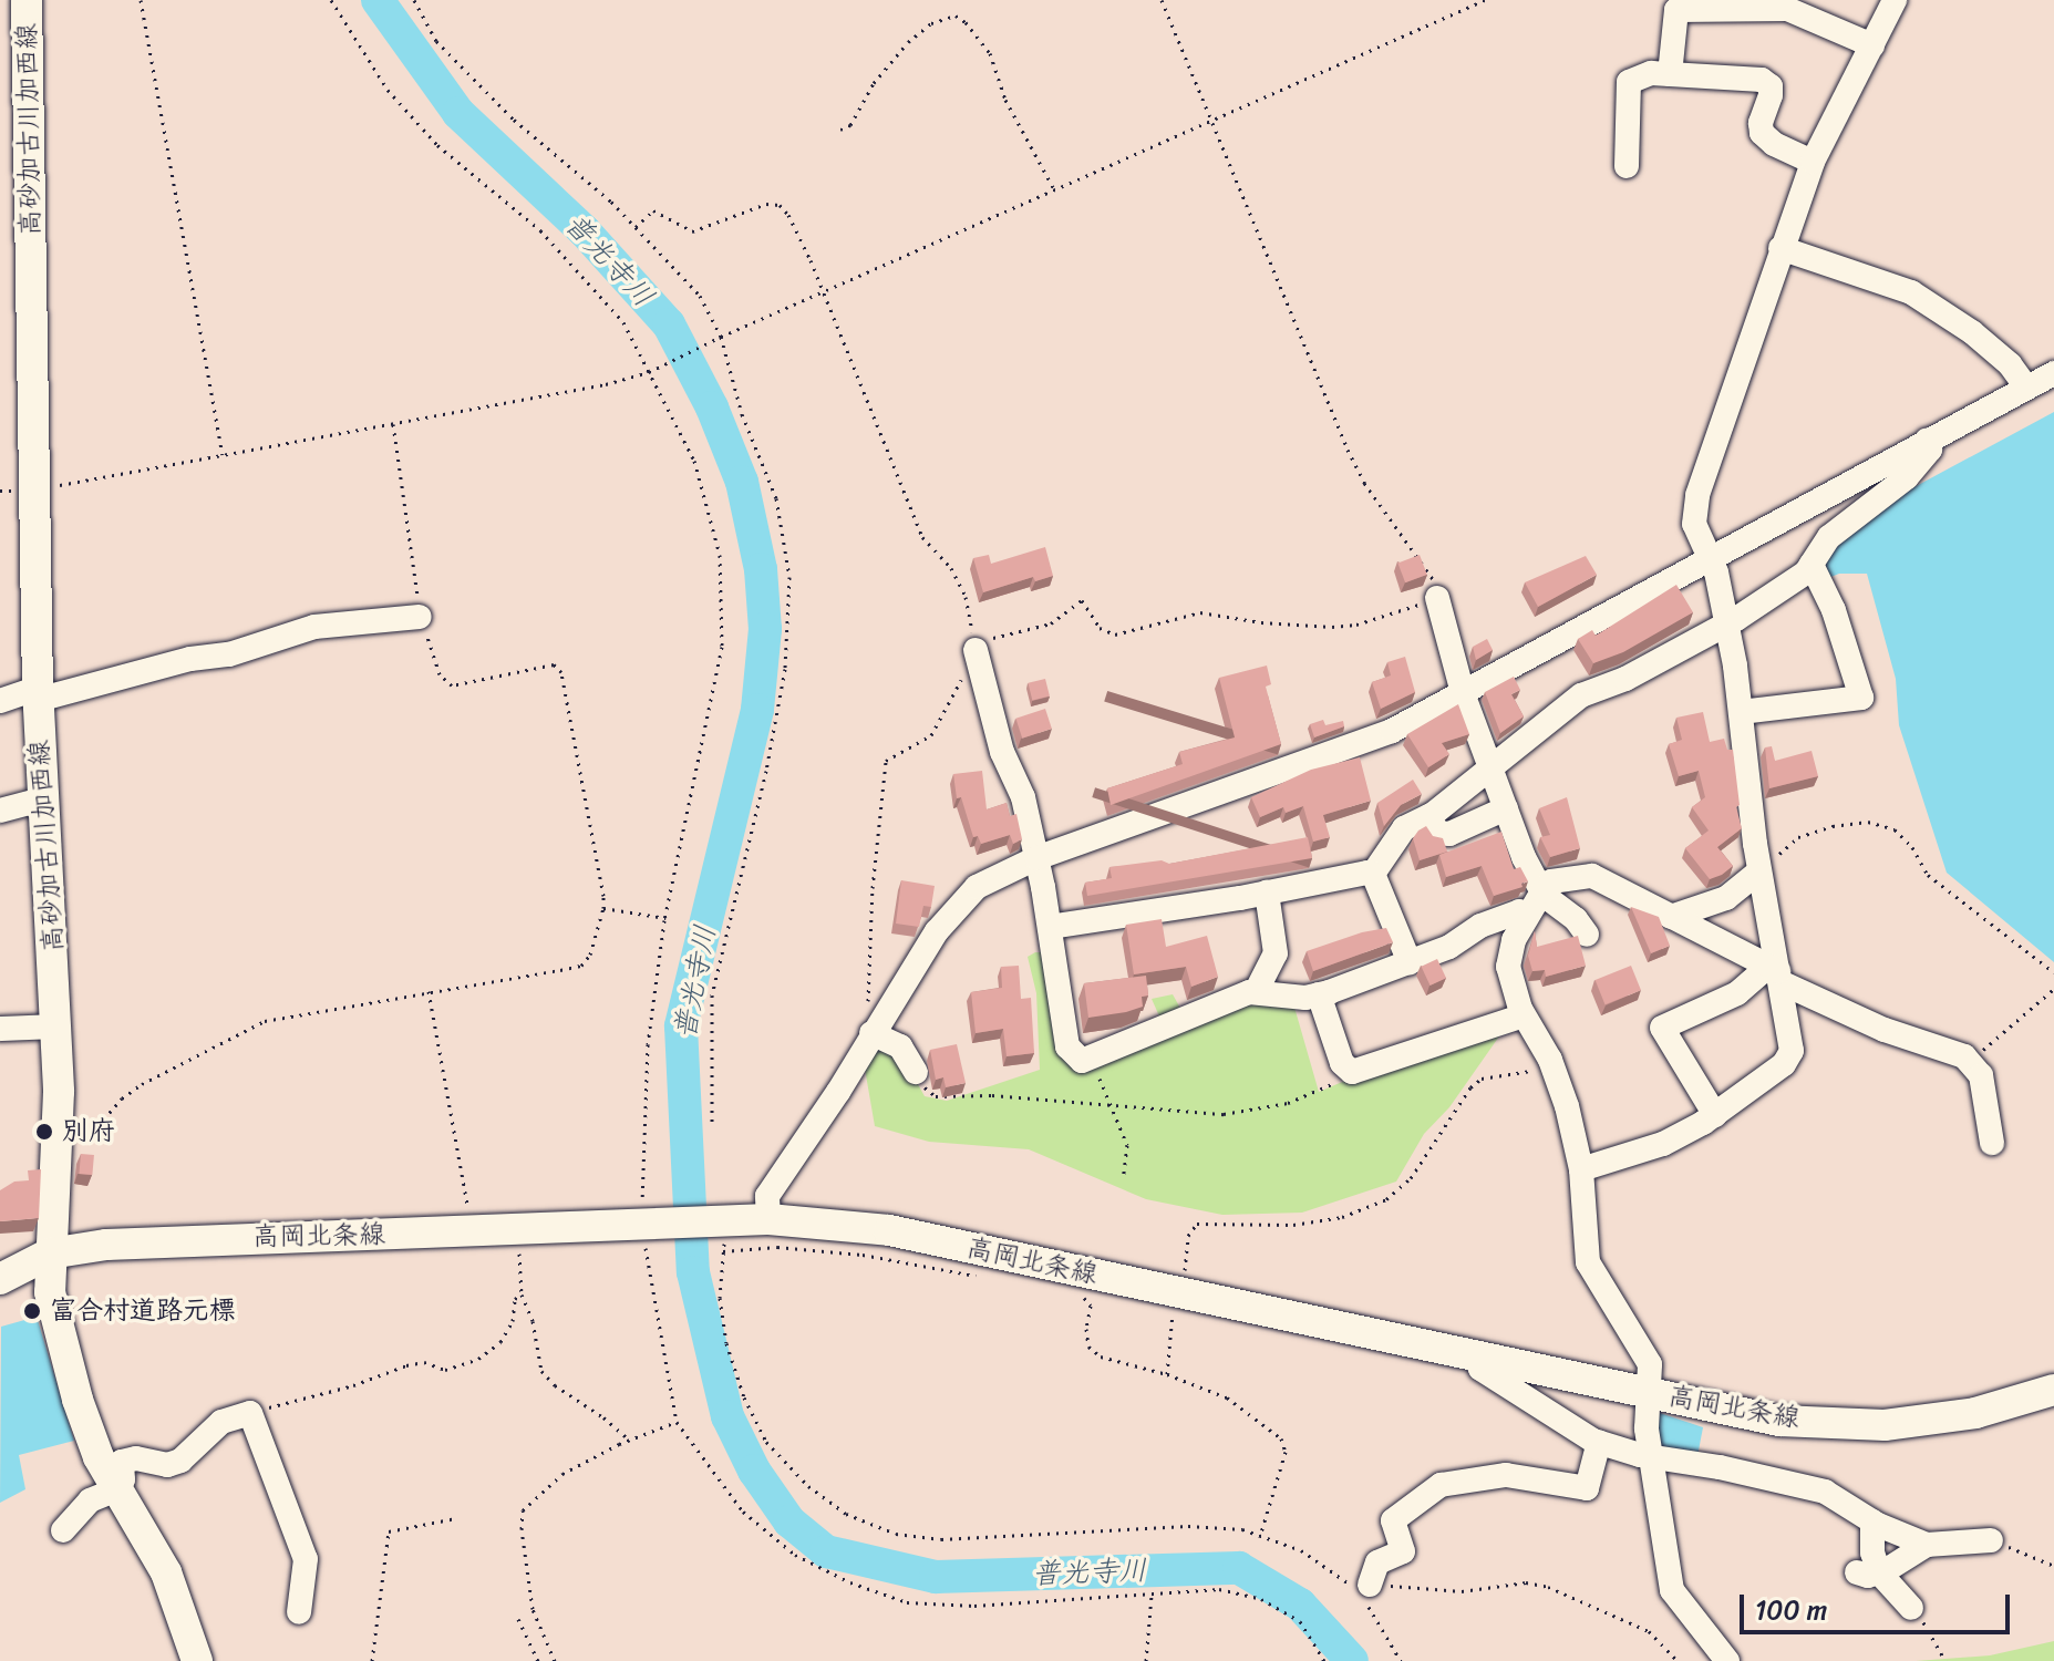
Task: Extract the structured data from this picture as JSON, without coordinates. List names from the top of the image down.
{
  "streets": {
    "main road": ["高砂加古川加西線", "高岡北条線"]
  },
  "crossings": [
    ["高砂加古川加西線", "高岡北条線"]
  ],
  "water": ["普光寺川"],
  "places": ["別府", "富合村道路元標"],
  "scale_bar": "100 m"
}
